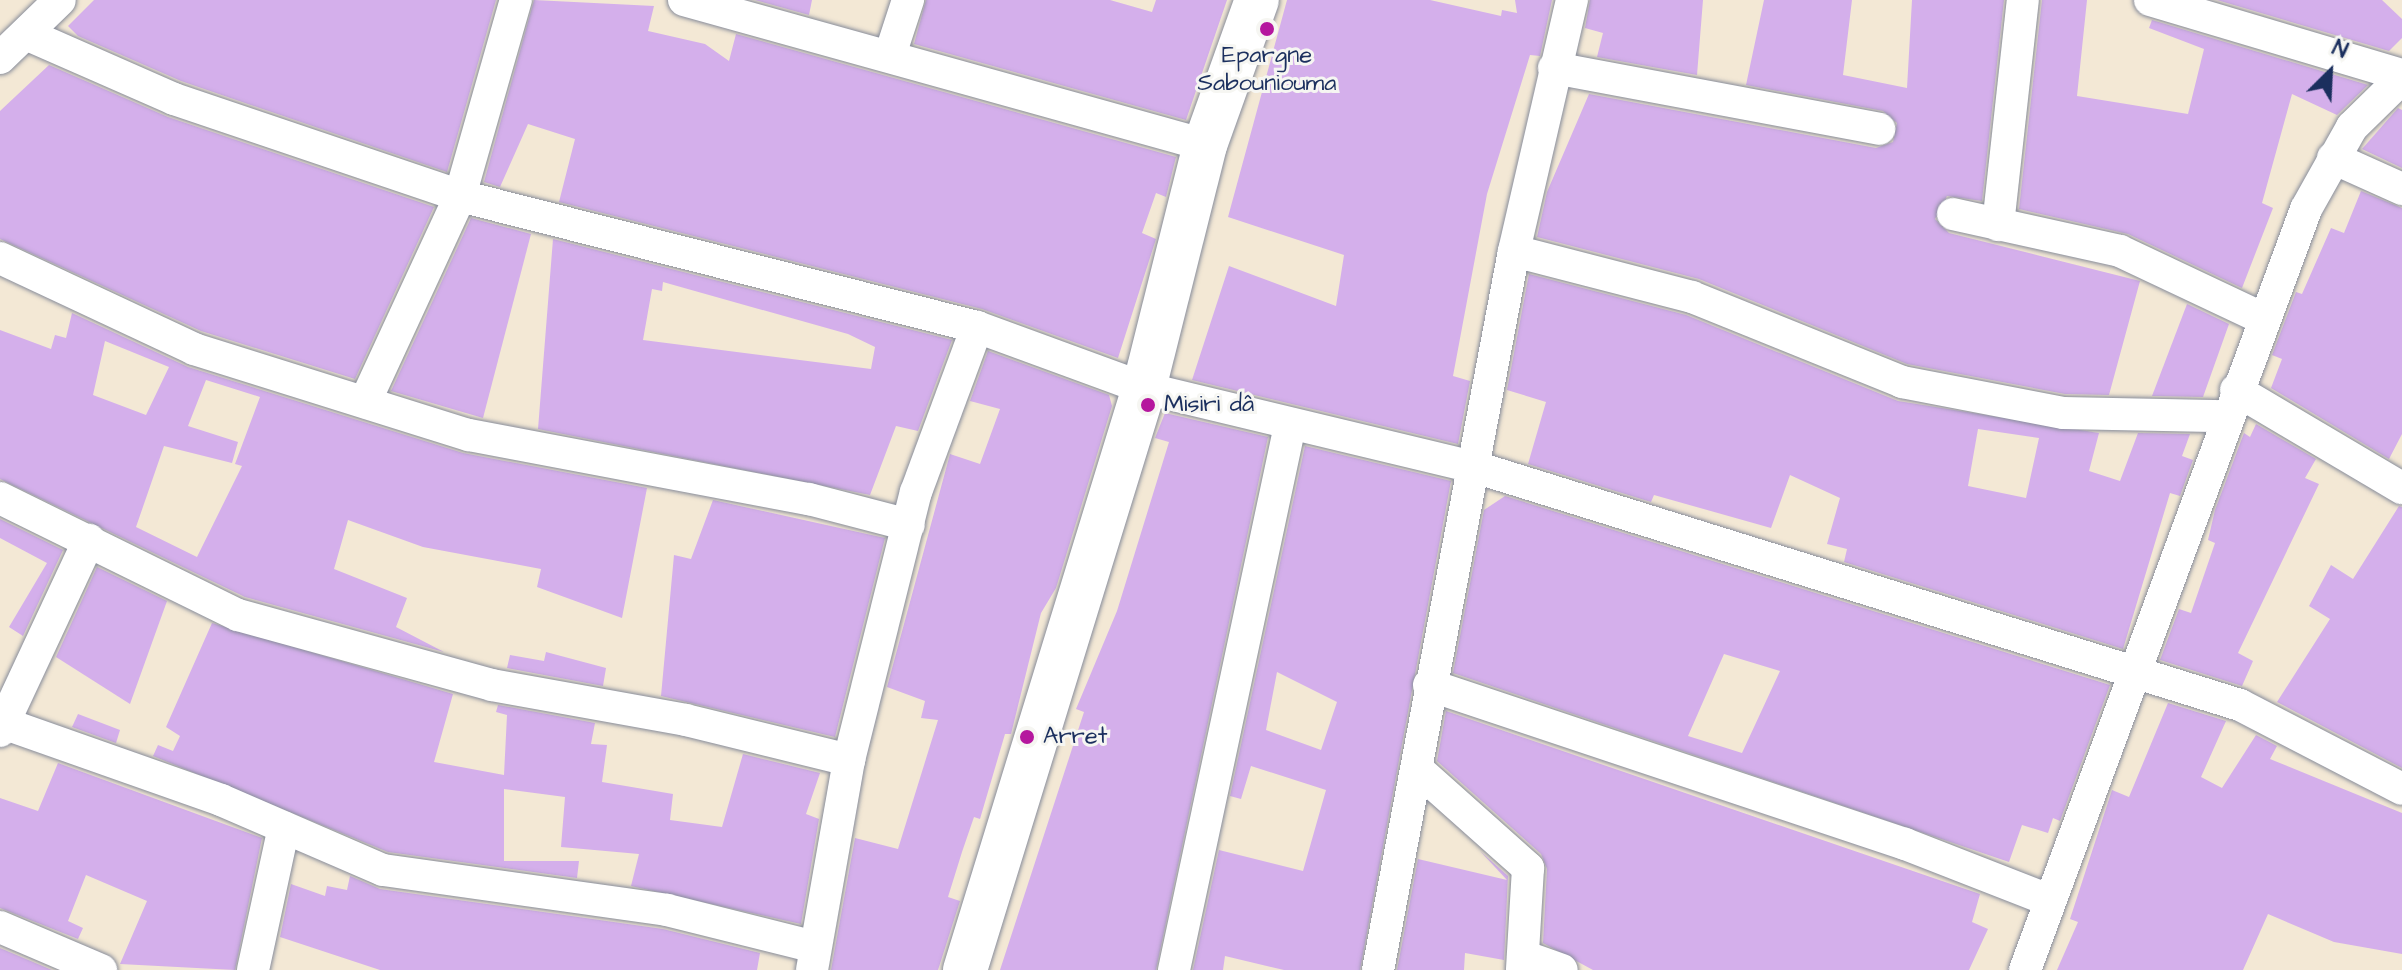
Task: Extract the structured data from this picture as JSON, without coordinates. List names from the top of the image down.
{
  "places": ["Epargne Sabouniouma", "Misiri dâ", "Arret"],
  "north": "top right"
}
